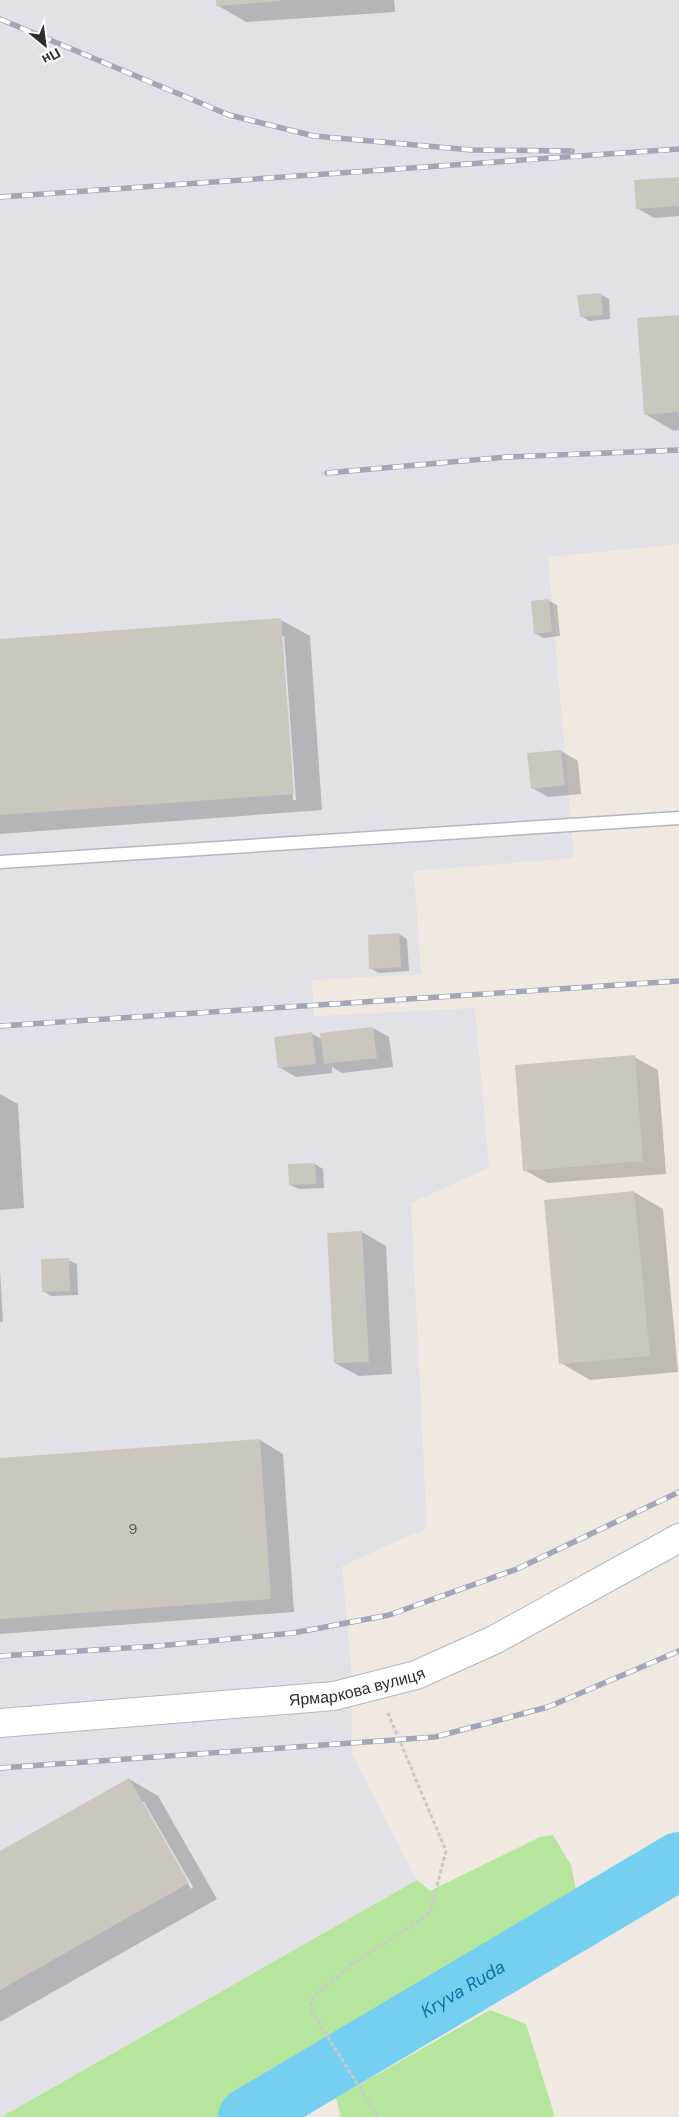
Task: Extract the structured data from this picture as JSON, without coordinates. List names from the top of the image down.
{
  "streets": {
    "street": ["Ярмаркова вулиця"]
  },
  "water": ["Kryva Ruda"],
  "house_numbers": ["9"],
  "north": "bottom right"
}
